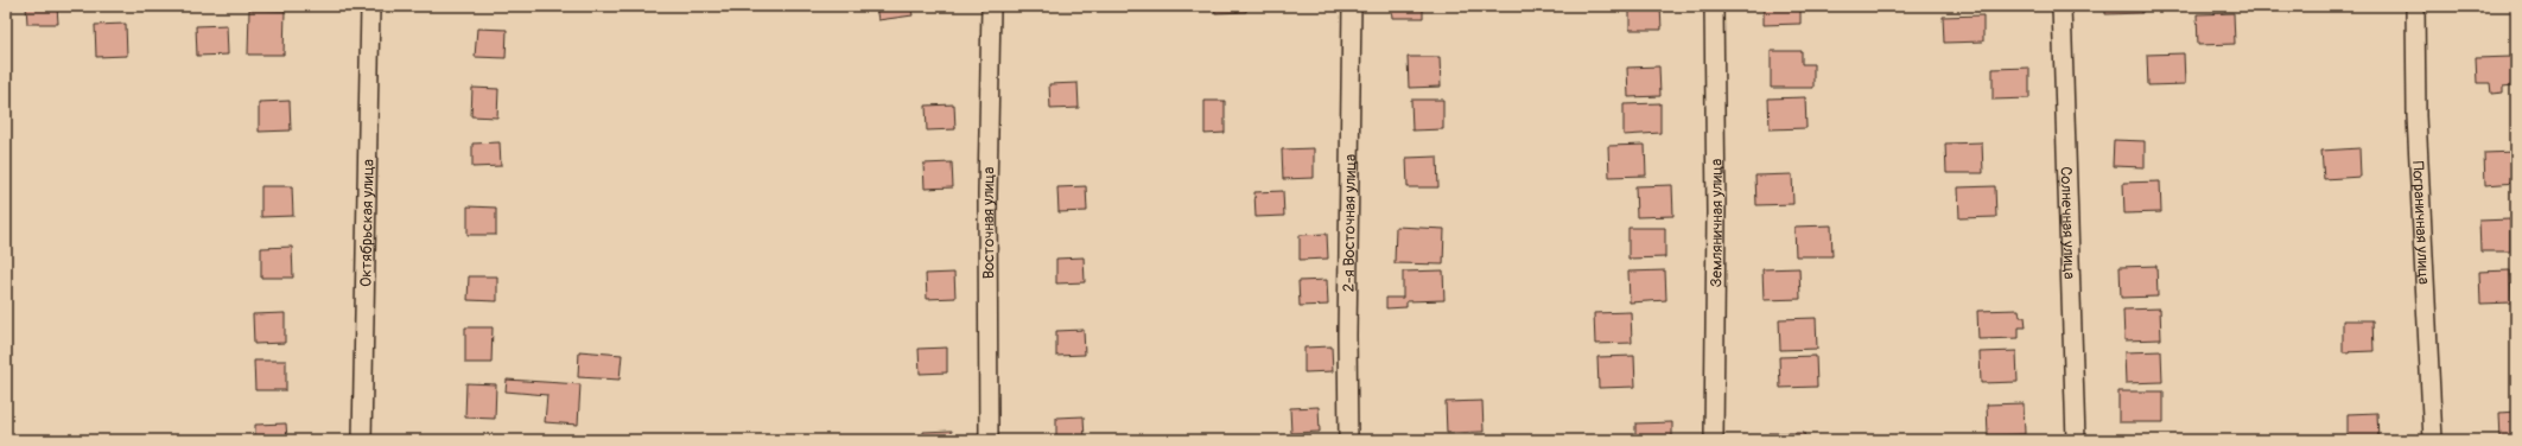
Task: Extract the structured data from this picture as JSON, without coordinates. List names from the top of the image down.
{
  "streets": {
    "street": [
      "Октябрьская улица",
      "Восточная улица",
      "2-я Восточная улица",
      "Земляничная улица",
      "Солнечная улица",
      "Пограничная улица"
    ]
  }
}
